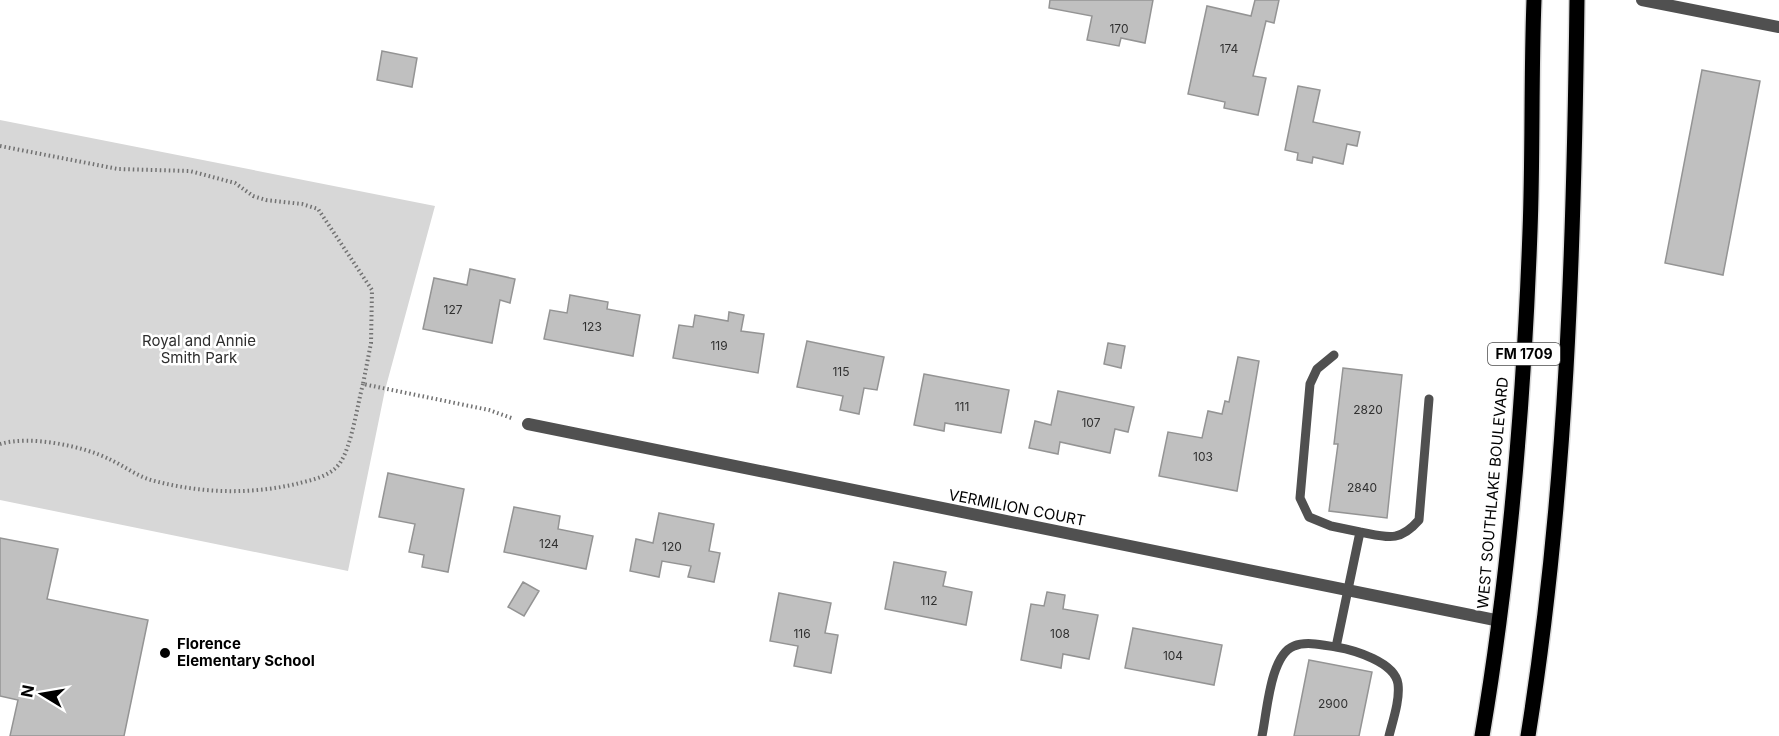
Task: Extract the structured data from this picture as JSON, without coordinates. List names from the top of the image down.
{
  "streets": {
    "main road": ["FM 1709", "WEST SOUTHLAKE BOULEVARD"],
    "street": ["VERMILION COURT"]
  },
  "crossings": [
    ["WEST SOUTHLAKE BOULEVARD", "VERMILION COURT"]
  ],
  "parks": ["Royal and Annie Smith Park"],
  "places": ["Florence Elementary School"],
  "house_numbers": [
    "170",
    "174",
    "127",
    "123",
    "119",
    "115",
    "111",
    "2820",
    "107",
    "103",
    "2840",
    "124",
    "120",
    "112",
    "116",
    "108",
    "104",
    "2900"
  ],
  "north": "left"
}
